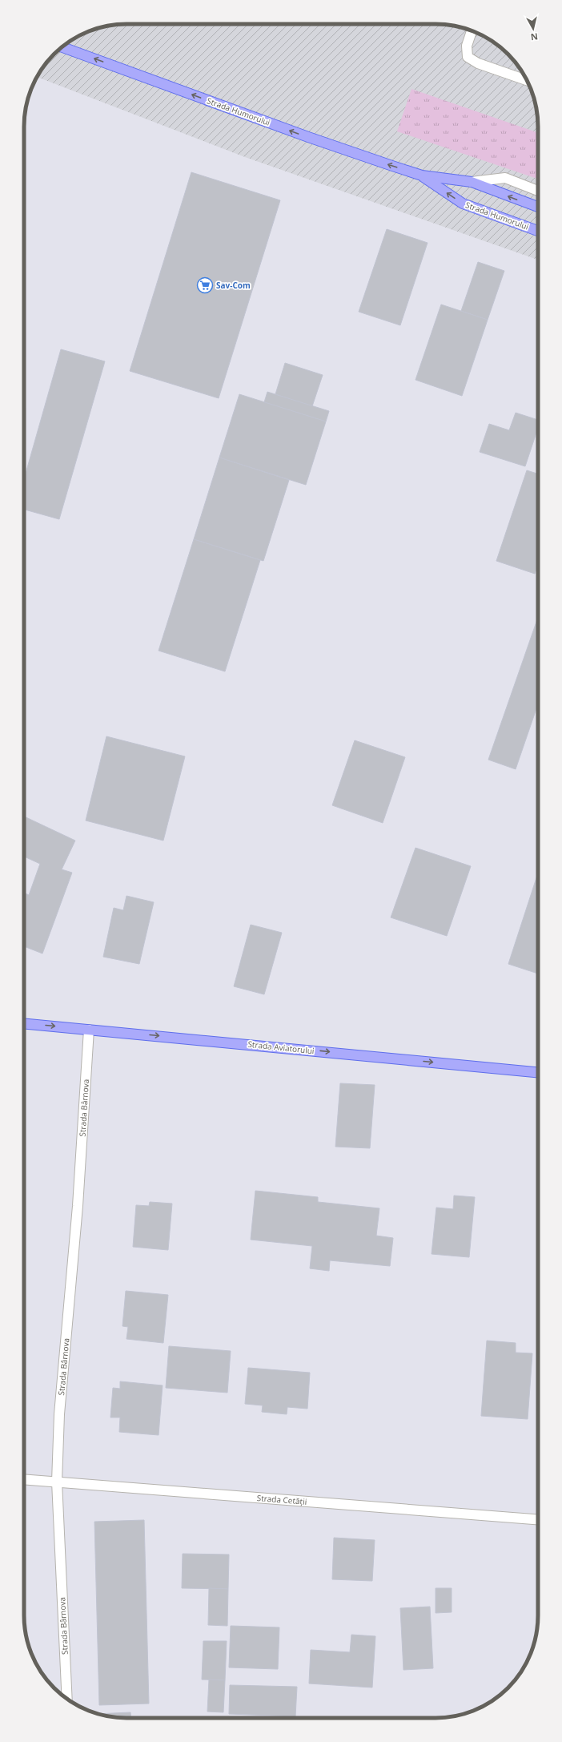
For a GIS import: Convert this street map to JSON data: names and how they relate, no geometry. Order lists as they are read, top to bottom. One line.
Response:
{"streets":{"main road":["Strada Humorului","Strada Aviatorului"],"street":["Strada Bârnova","Strada Cetății"]},"crossings":[["Strada Aviatorului","Strada Bârnova"],["Strada Bârnova","Strada Cetății"]],"one_way":["Strada Humorului","Strada Aviatorului"],"places":{"supermarket":["Sav-Com"]},"north":"bottom"}
